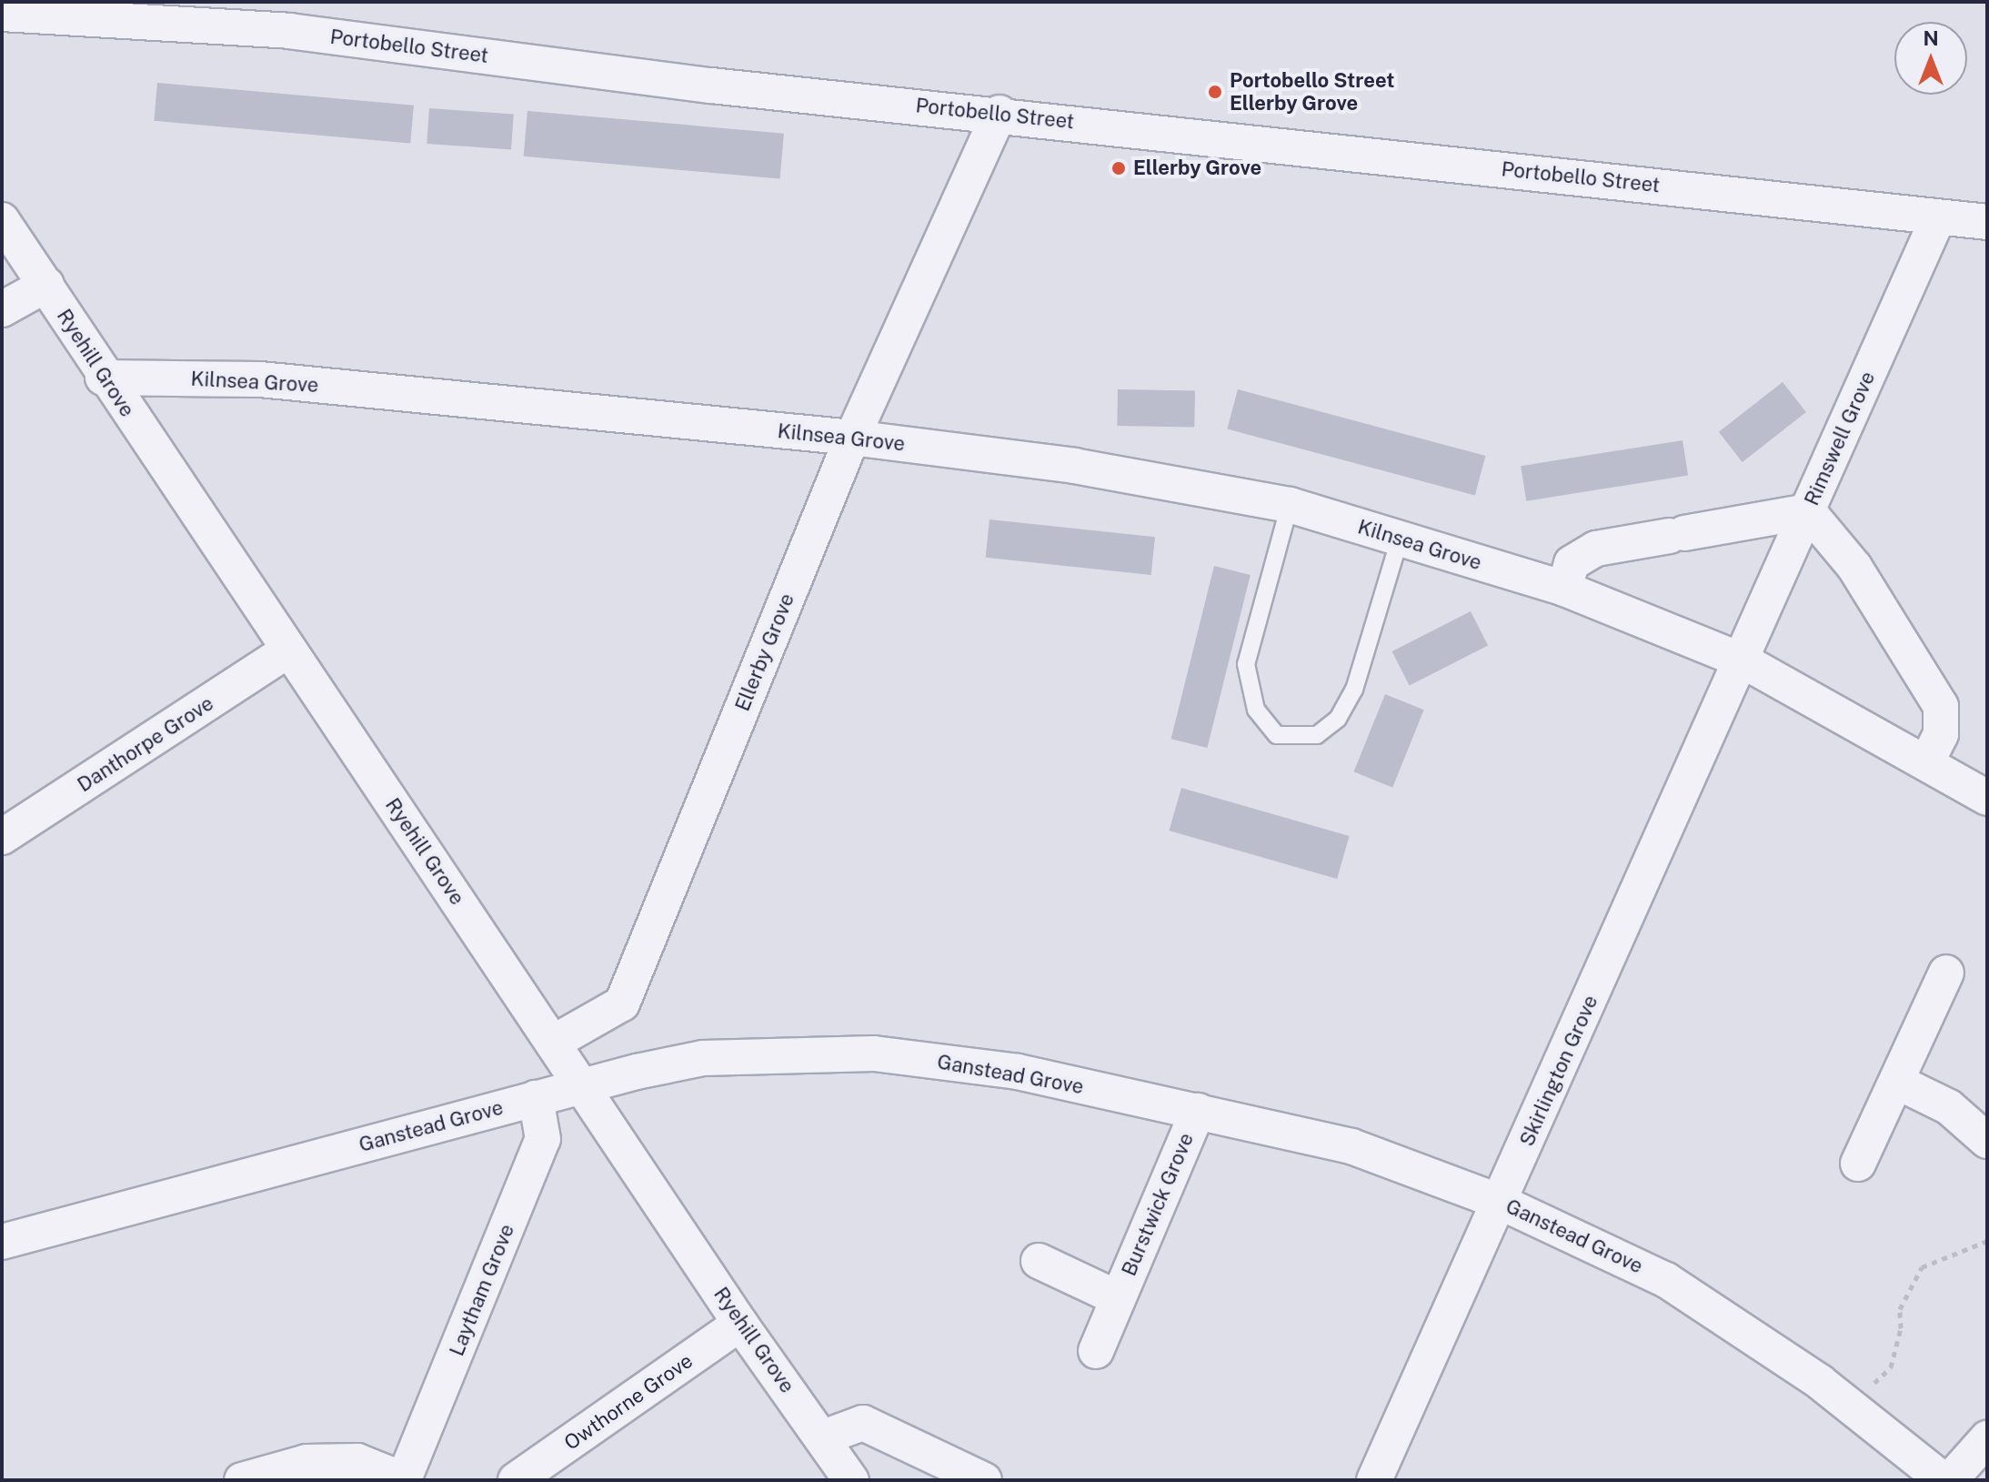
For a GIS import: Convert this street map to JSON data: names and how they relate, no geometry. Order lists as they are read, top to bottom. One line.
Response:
{"streets":{"street":["Portobello Street","Ryehill Grove","Kilnsea Grove","Rimswell Grove","Ellerby Grove","Danthorpe Grove","Skirlington Grove","Ganstead Grove","Burstwick Grove","Laytham Grove","Owthorne Grove"]},"crossings":[["Portobello Street","Rimswell Grove"],["Portobello Street","Ellerby Grove"],["Ryehill Grove","Kilnsea Grove"],["Ryehill Grove","Ellerby Grove"],["Ryehill Grove","Danthorpe Grove"],["Ryehill Grove","Ganstead Grove"],["Ryehill Grove","Owthorne Grove"],["Kilnsea Grove","Rimswell Grove"],["Kilnsea Grove","Ellerby Grove"],["Kilnsea Grove","Skirlington Grove"],["Rimswell Grove","Skirlington Grove"],["Skirlington Grove","Ganstead Grove"],["Ganstead Grove","Burstwick Grove"],["Ganstead Grove","Laytham Grove"]],"places":["Portobello Street Ellerby Grove","Ellerby Grove"],"north":"top"}
